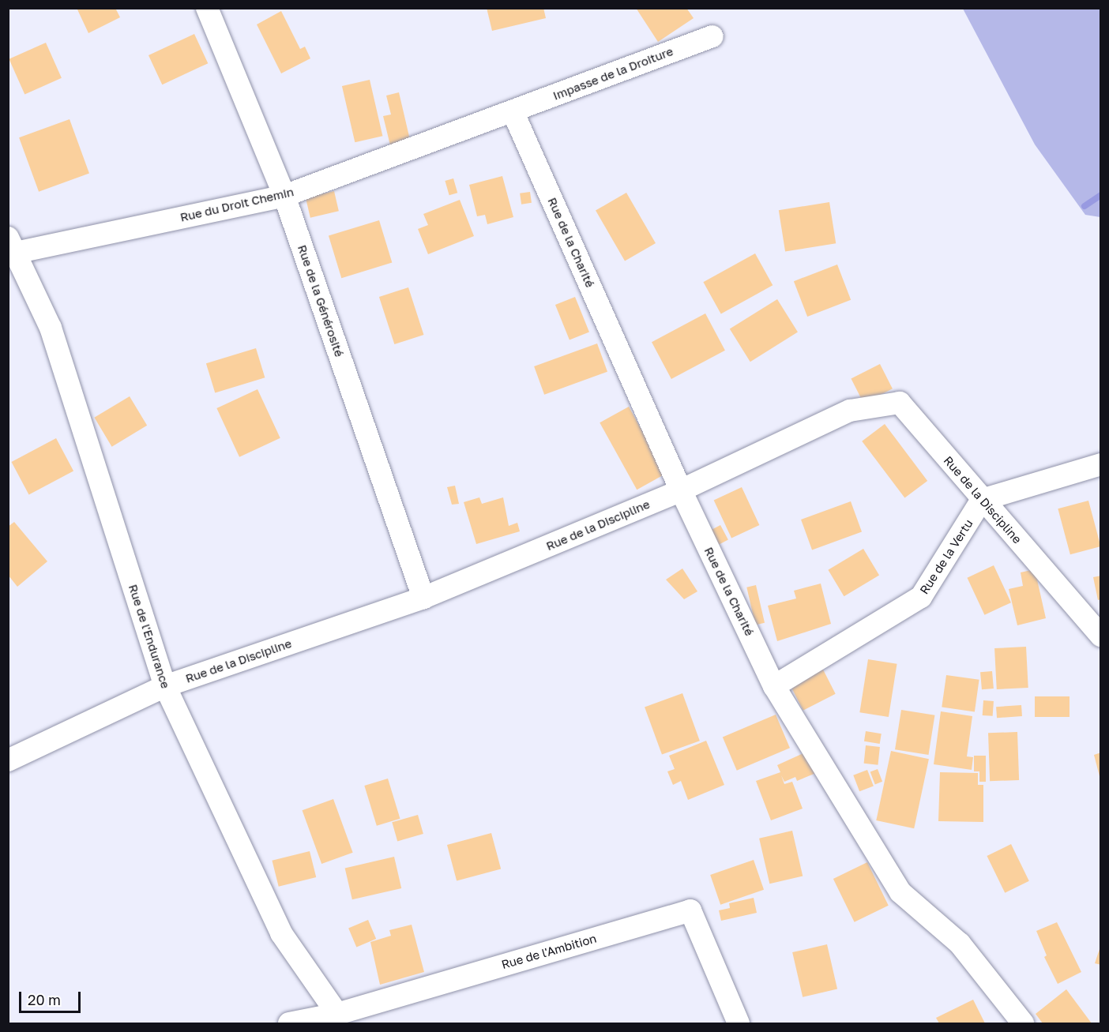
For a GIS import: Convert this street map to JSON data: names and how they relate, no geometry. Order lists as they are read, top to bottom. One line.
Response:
{"streets":{"street":["Impasse de la Droiture","Rue du Droit Chemin","Rue de la Charité","Rue de la Générosité","Rue de la Discipline","Rue de la Vertu","Rue de l'Endurance","Rue de l'Ambition"]},"crossings":[["Impasse de la Droiture","Rue du Droit Chemin"],["Impasse de la Droiture","Rue de la Charité"],["Rue du Droit Chemin","Rue de la Charité"],["Rue du Droit Chemin","Rue de la Générosité"],["Rue du Droit Chemin","Rue de l'Endurance"],["Rue de la Charité","Rue de la Discipline"],["Rue de la Charité","Rue de la Vertu"],["Rue de la Générosité","Rue de la Discipline"],["Rue de la Discipline","Rue de la Vertu"],["Rue de la Discipline","Rue de l'Endurance"],["Rue de l'Endurance","Rue de l'Ambition"]],"scale_bar":"20 m"}
